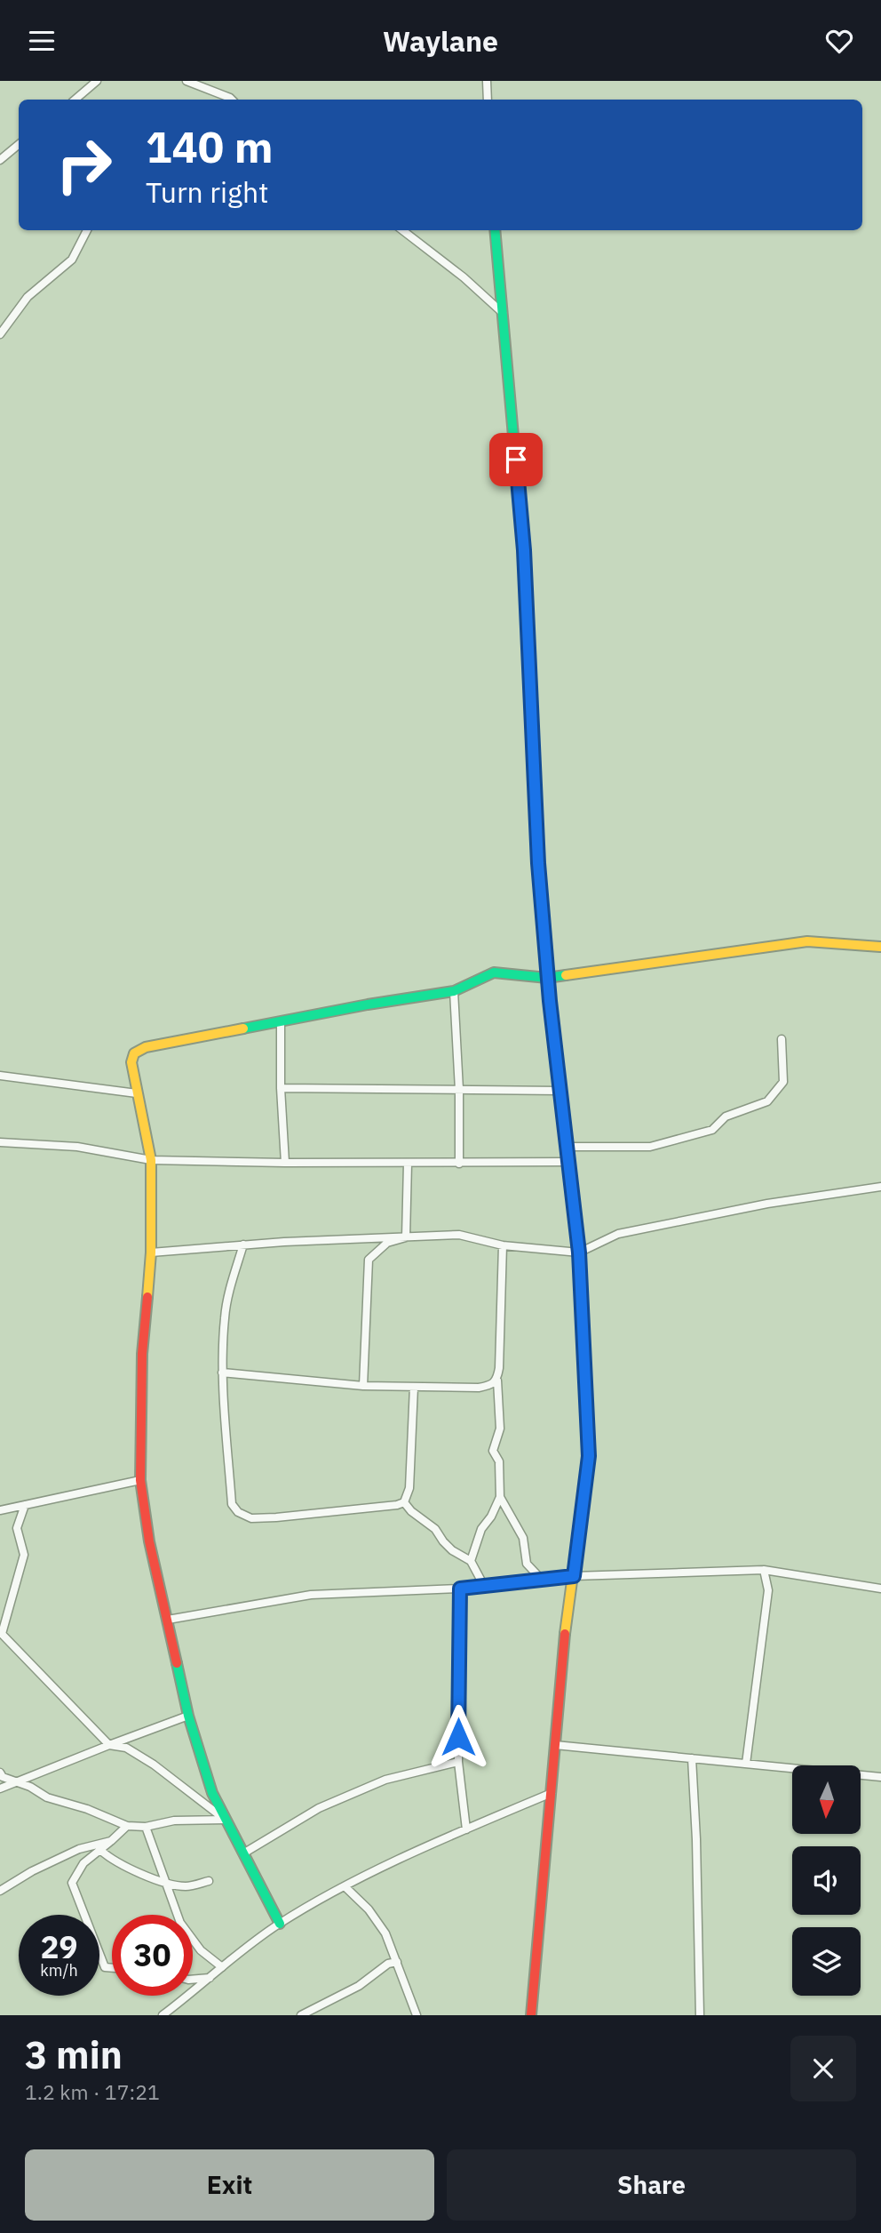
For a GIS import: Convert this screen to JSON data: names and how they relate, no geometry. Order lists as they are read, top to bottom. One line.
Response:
{"north":"bottom","page":{"header":"Waylane","turn":["140 m","Turn right"],"speed":"29 km/h","limit":"30","heading":["3 min","1.2 km · 17:21"],"buttons":["Exit","Share"]}}
